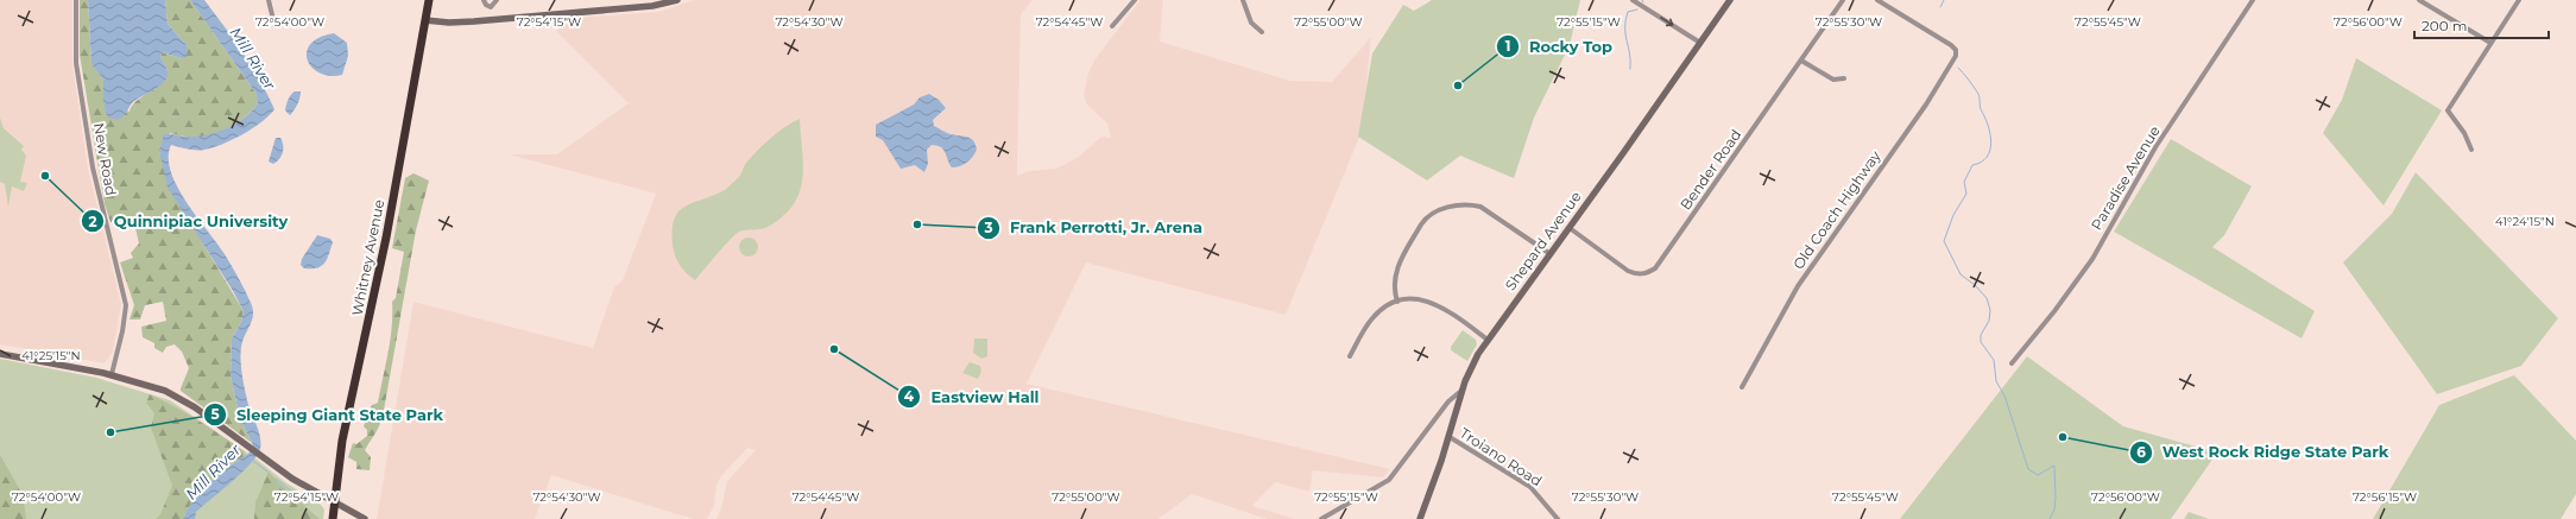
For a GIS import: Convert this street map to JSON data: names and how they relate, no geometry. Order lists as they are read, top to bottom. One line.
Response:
{"streets":{"highway":["Whitney Avenue"],"main road":["Shepard Avenue"],"street":["New Road","Bender Road","Paradise Avenue","Old Coach Highway","Troiano Road"]},"crossings":[["Bender Road","Shepard Avenue"],["Shepard Avenue","Troiano Road"]],"water":["Mill River"],"places":["Rocky Top","Quinnipiac University","Frank Perrotti, Jr. Arena","Eastview Hall","Sleeping Giant State Park","West Rock Ridge State Park"],"scale_bar":"200 m","coordinates":["72°54'00\"W","72°54'15\"W","72°54'30\"W","72°54'45\"W","72°55'00\"W","72°55'15\"W","72°55'30\"W","72°55'45\"W","72°56'00\"W","41°24'15\"N","41°25'15\"N","72°56'15\"W"]}
